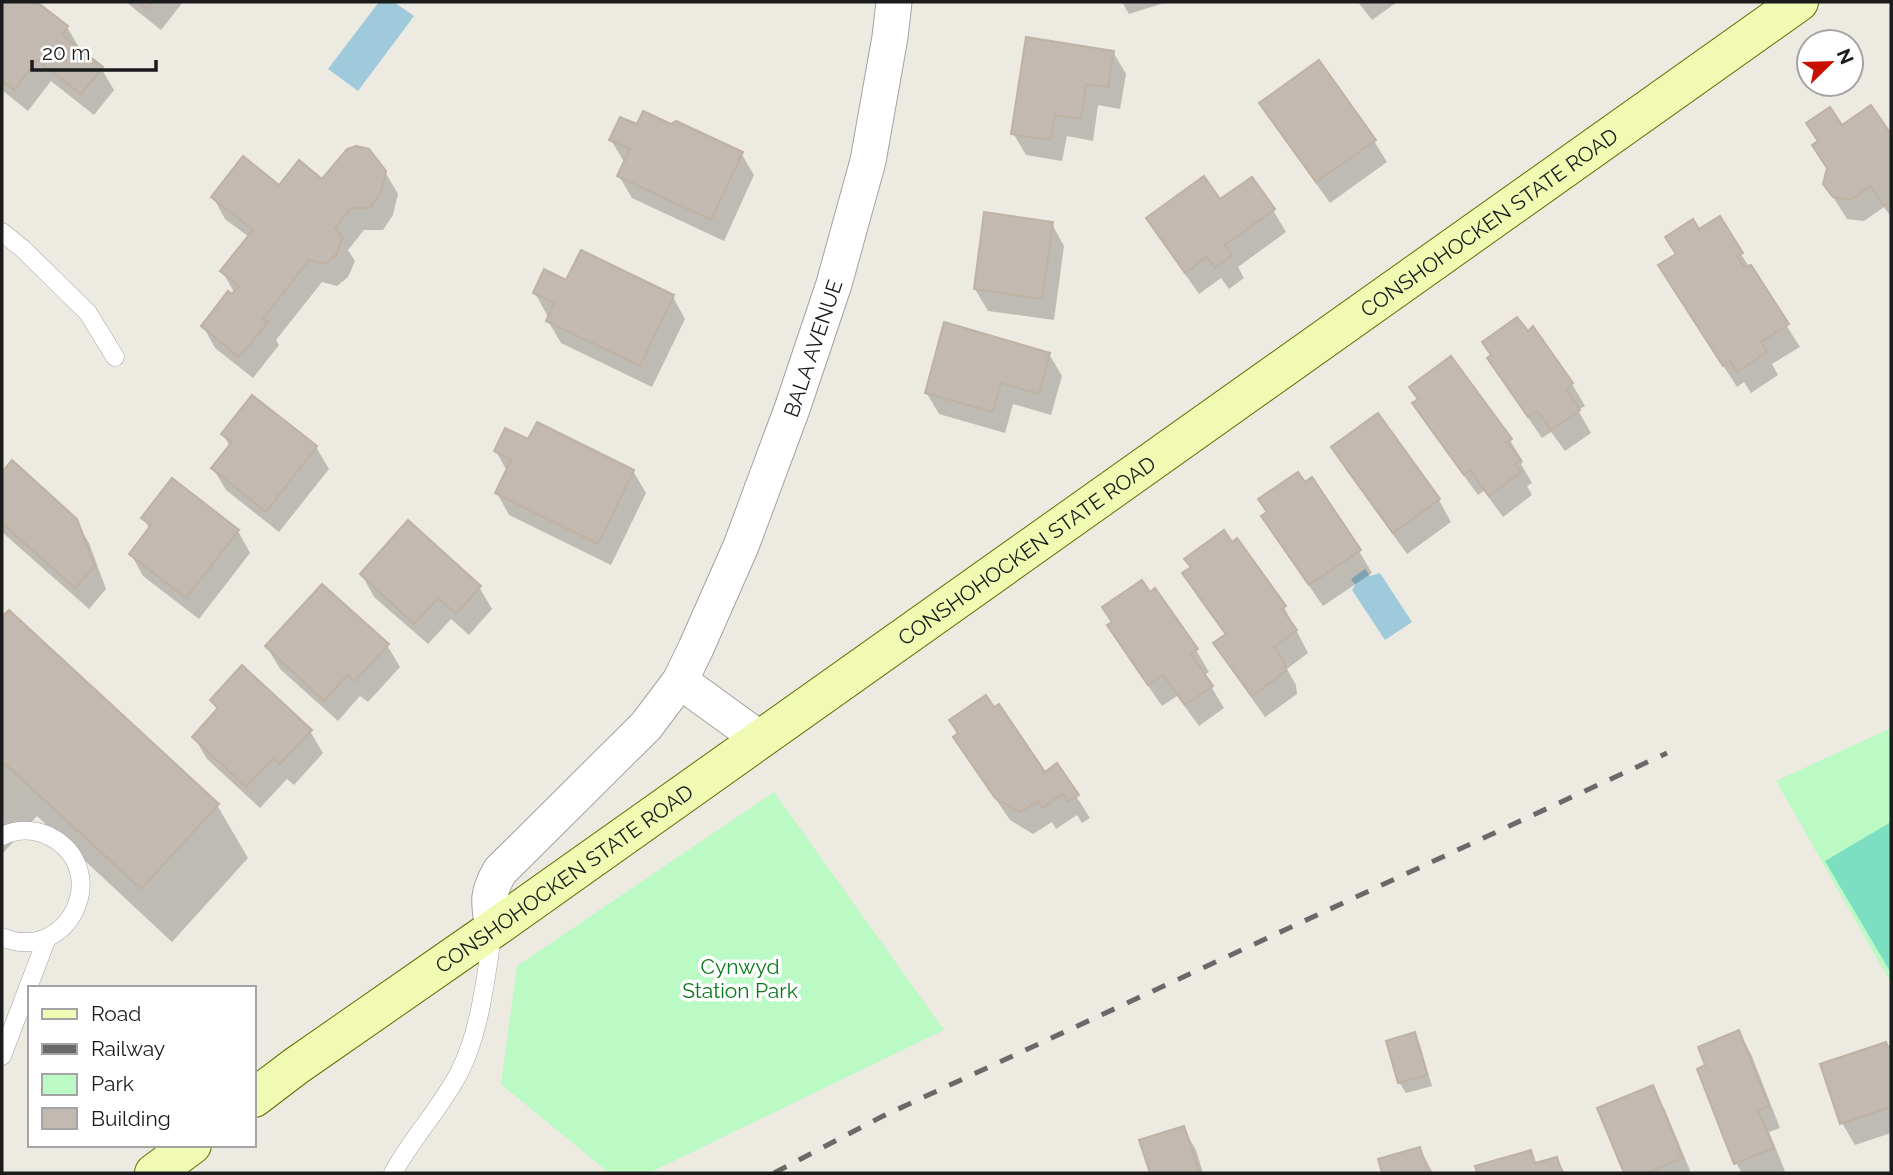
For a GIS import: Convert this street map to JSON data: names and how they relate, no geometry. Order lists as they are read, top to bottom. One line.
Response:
{"streets":{"main road":["CONSHOHOCKEN STATE ROAD"],"street":["BALA AVENUE"]},"crossings":[["CONSHOHOCKEN STATE ROAD","BALA AVENUE"]],"parks":["Cynwyd Station Park"],"legend":["Road","Railway","Park","Building"],"scale_bar":"20 m","north":"top right"}
